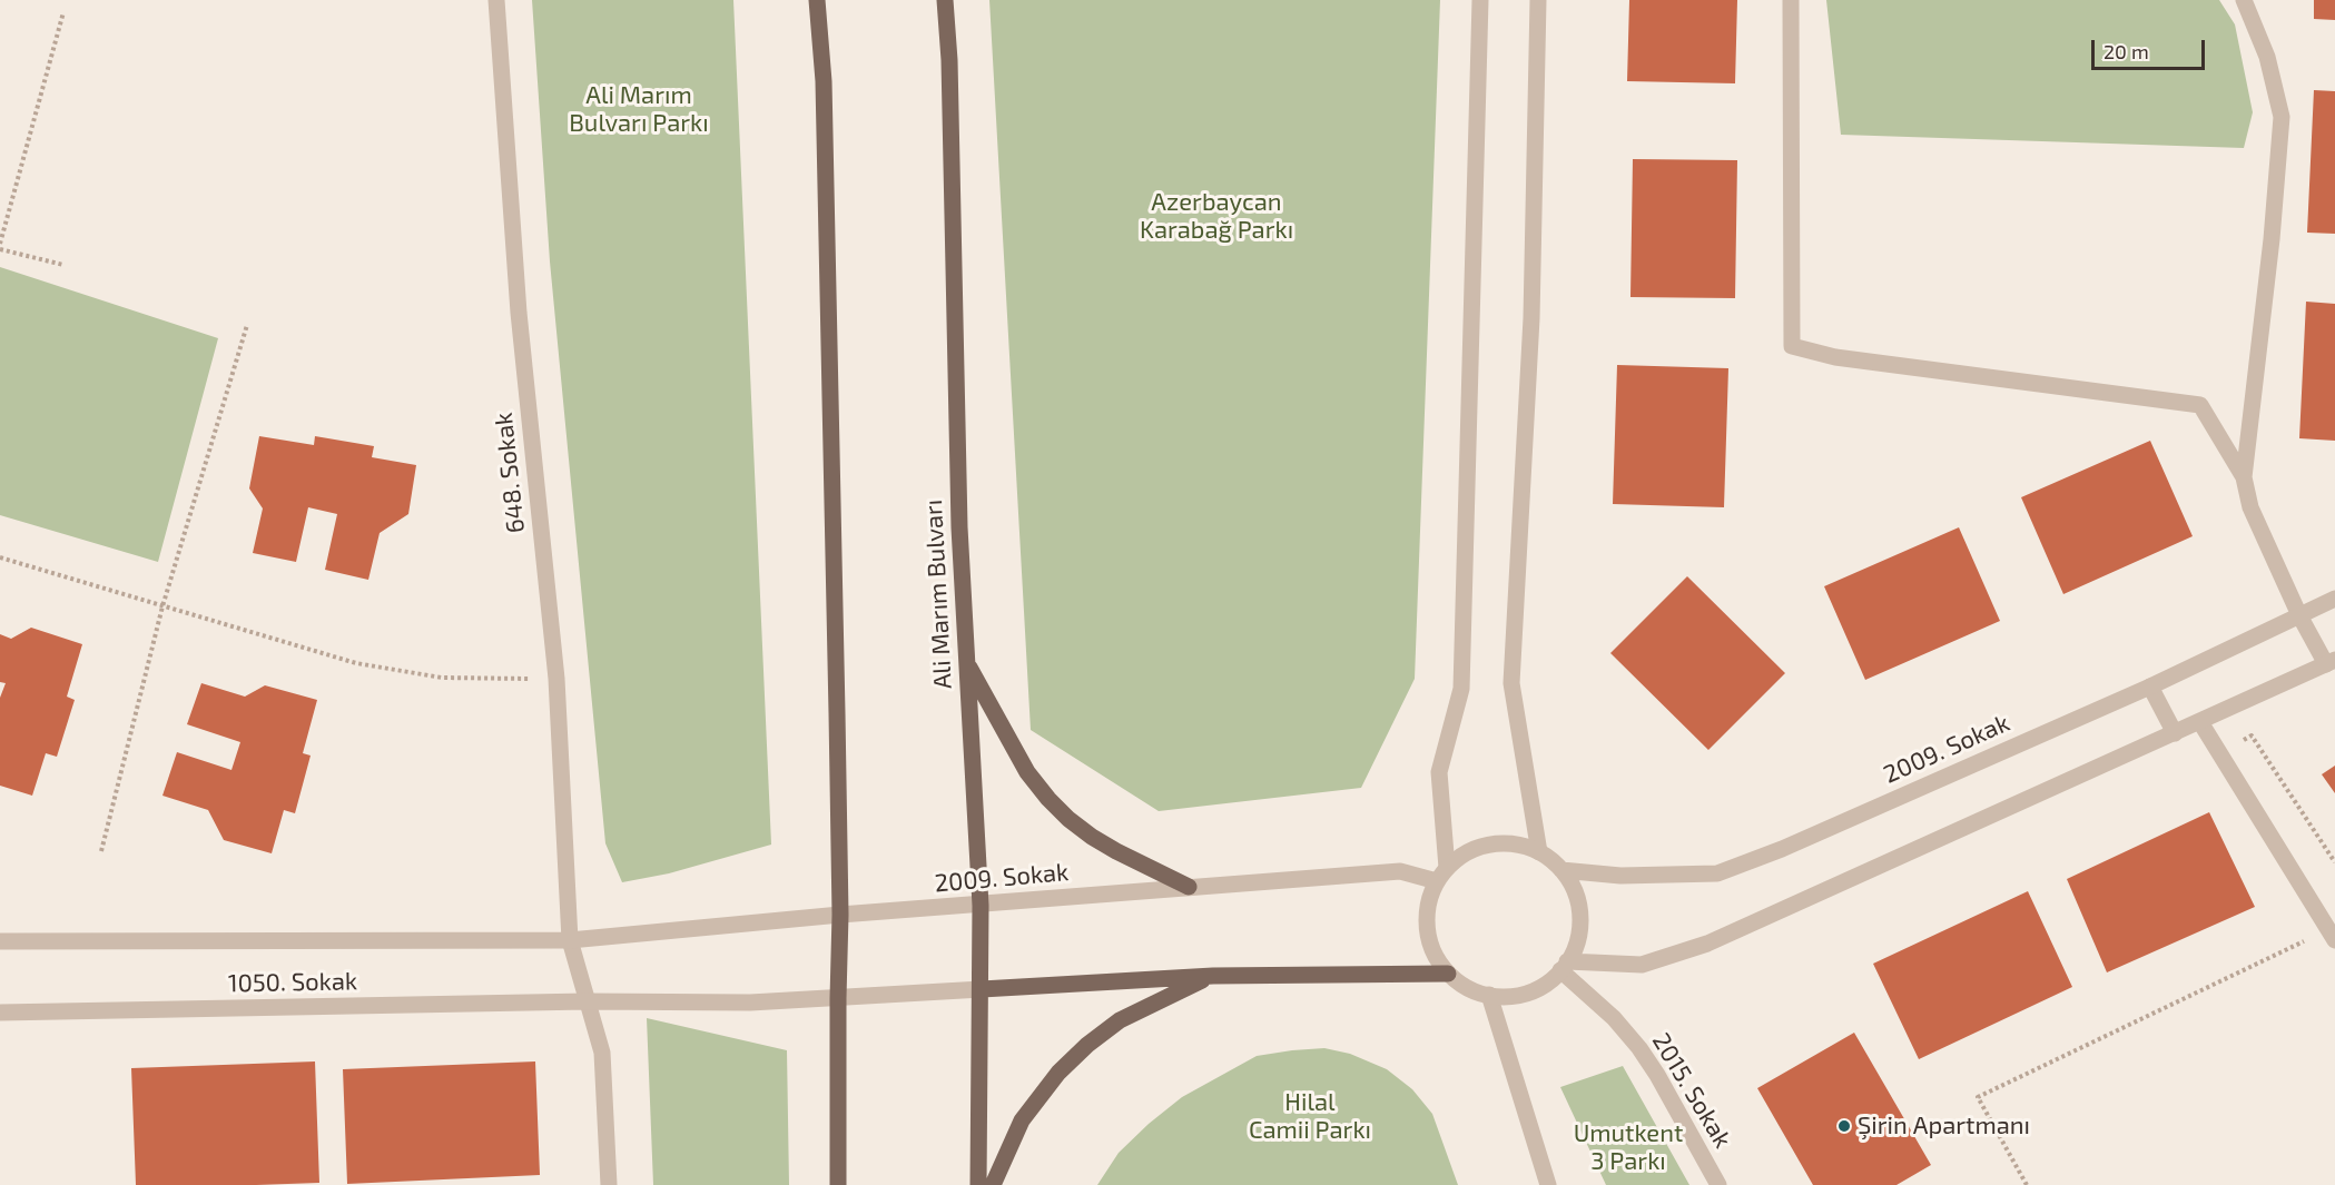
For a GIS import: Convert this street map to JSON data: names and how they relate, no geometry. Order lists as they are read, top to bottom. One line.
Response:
{"streets":{"main road":["Ali Marım Bulvarı"],"street":["648. Sokak","2009. Sokak","1050. Sokak","2015. Sokak"]},"crossings":[["648. Sokak","2009. Sokak"],["648. Sokak","1050. Sokak"],["Ali Marım Bulvarı","2009. Sokak"],["2009. Sokak","1050. Sokak"],["2009. Sokak","2015. Sokak"]],"parks":["Ali Marım Bulvarı Parkı","Azerbaycan Karabağ Parkı","Hilal Camii Parkı","Umutkent 3 Parkı"],"places":["Şirin Apartmanı"],"scale_bar":"20 m"}
